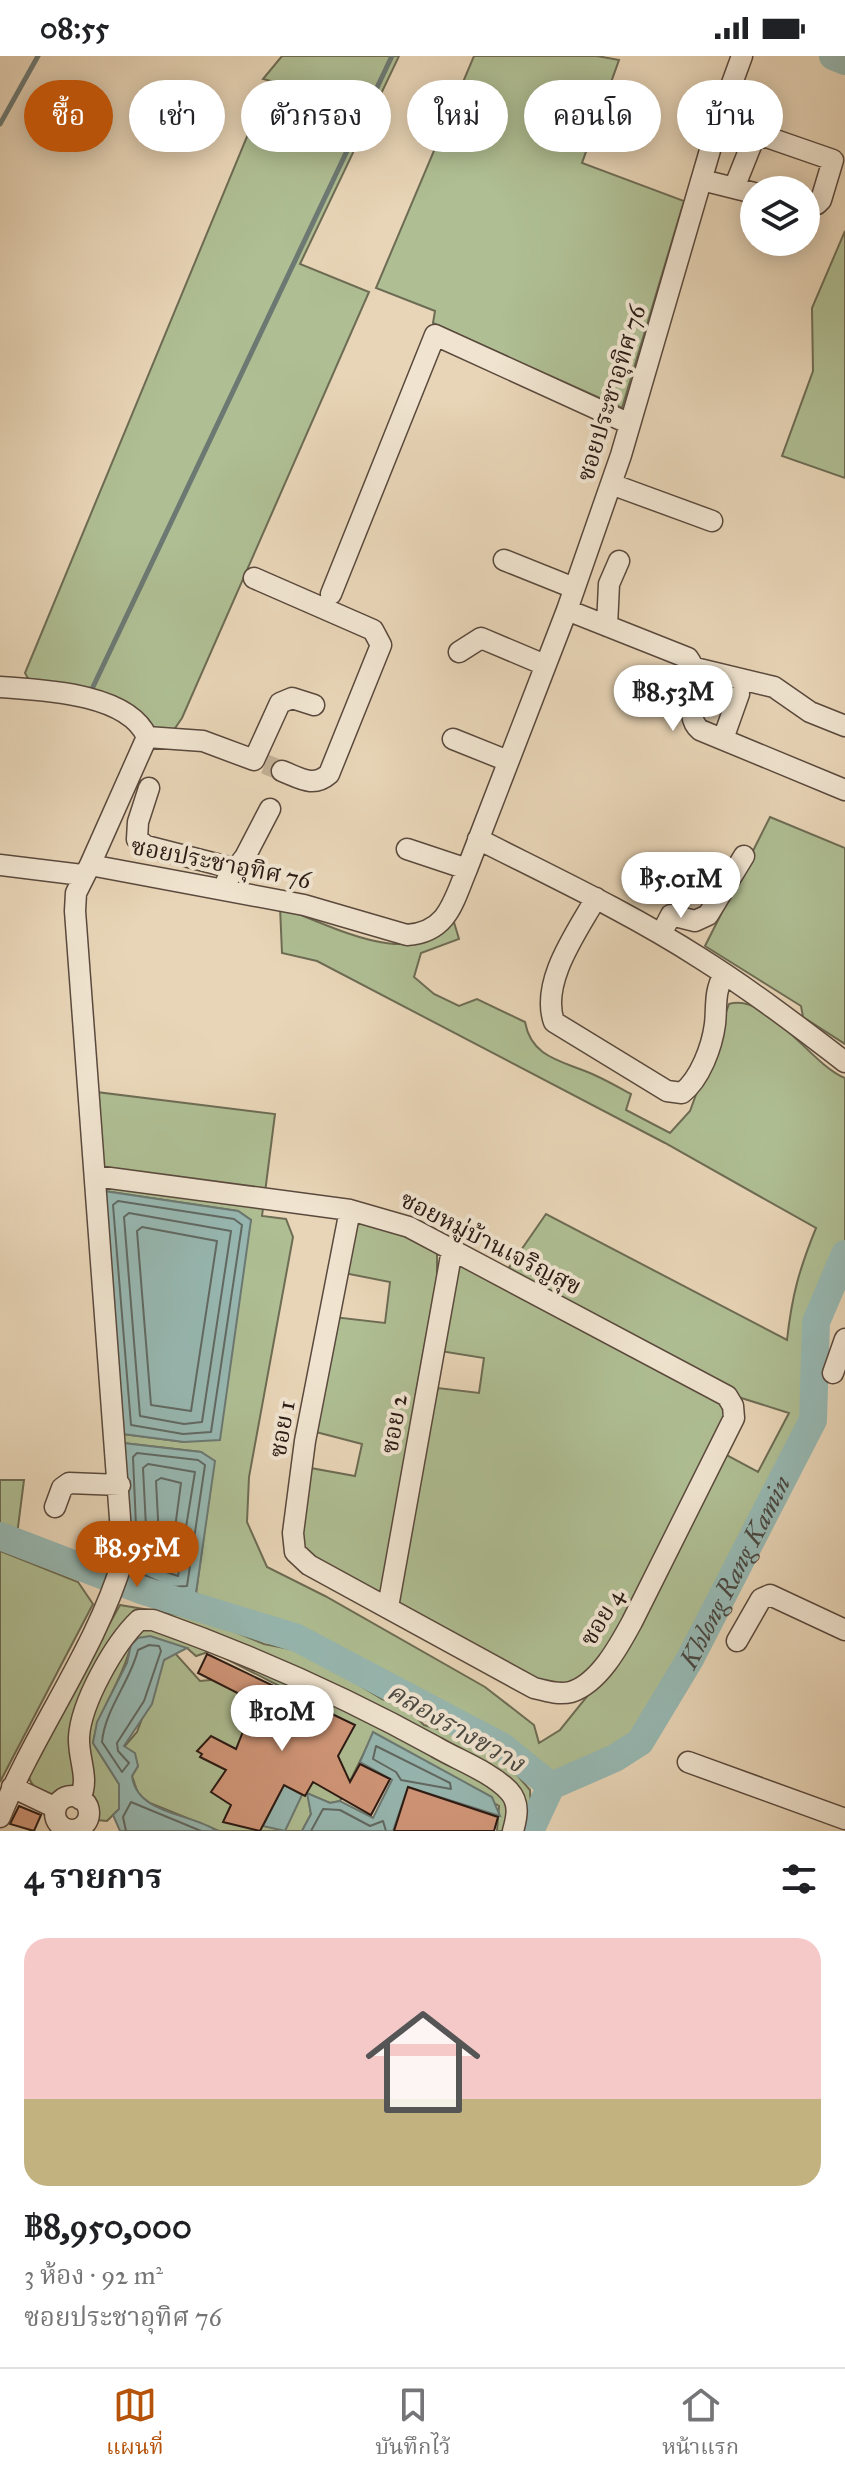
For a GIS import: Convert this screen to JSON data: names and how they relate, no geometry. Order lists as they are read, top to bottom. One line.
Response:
{"streets":{"street":["ซอยประชาอุทิศ 76","ซอยหมู่บ้านเจริญสุข","ซอย 2","ซอย 1","ซอย 4"]},"crossings":[["ซอยหมู่บ้านเจริญสุข","ซอย 2"],["ซอยหมู่บ้านเจริญสุข","ซอย 1"],["ซอยหมู่บ้านเจริญสุข","ซอย 4"],["ซอย 2","ซอย 1"],["ซอย 2","ซอย 4"],["ซอย 1","ซอย 4"]],"water":["Khlong Rang Kamin","คลองรางขวาง"],"page":{"status":"08:55","chip":["ซื้อ","เช่า","ตัวกรอง","ใหม่","คอนโด","บ้าน"],"price":["฿8.53M","฿5.01M","฿8.95M","฿10M"],"heading":"4 รายการ","list":[{"name":"฿8,950,000","note":"3 ห้อง · 92 m² · ซอยประชาอุทิศ 76"}],"tabs":["แผนที่","บันทึกไว้","หน้าแรก"]}}
